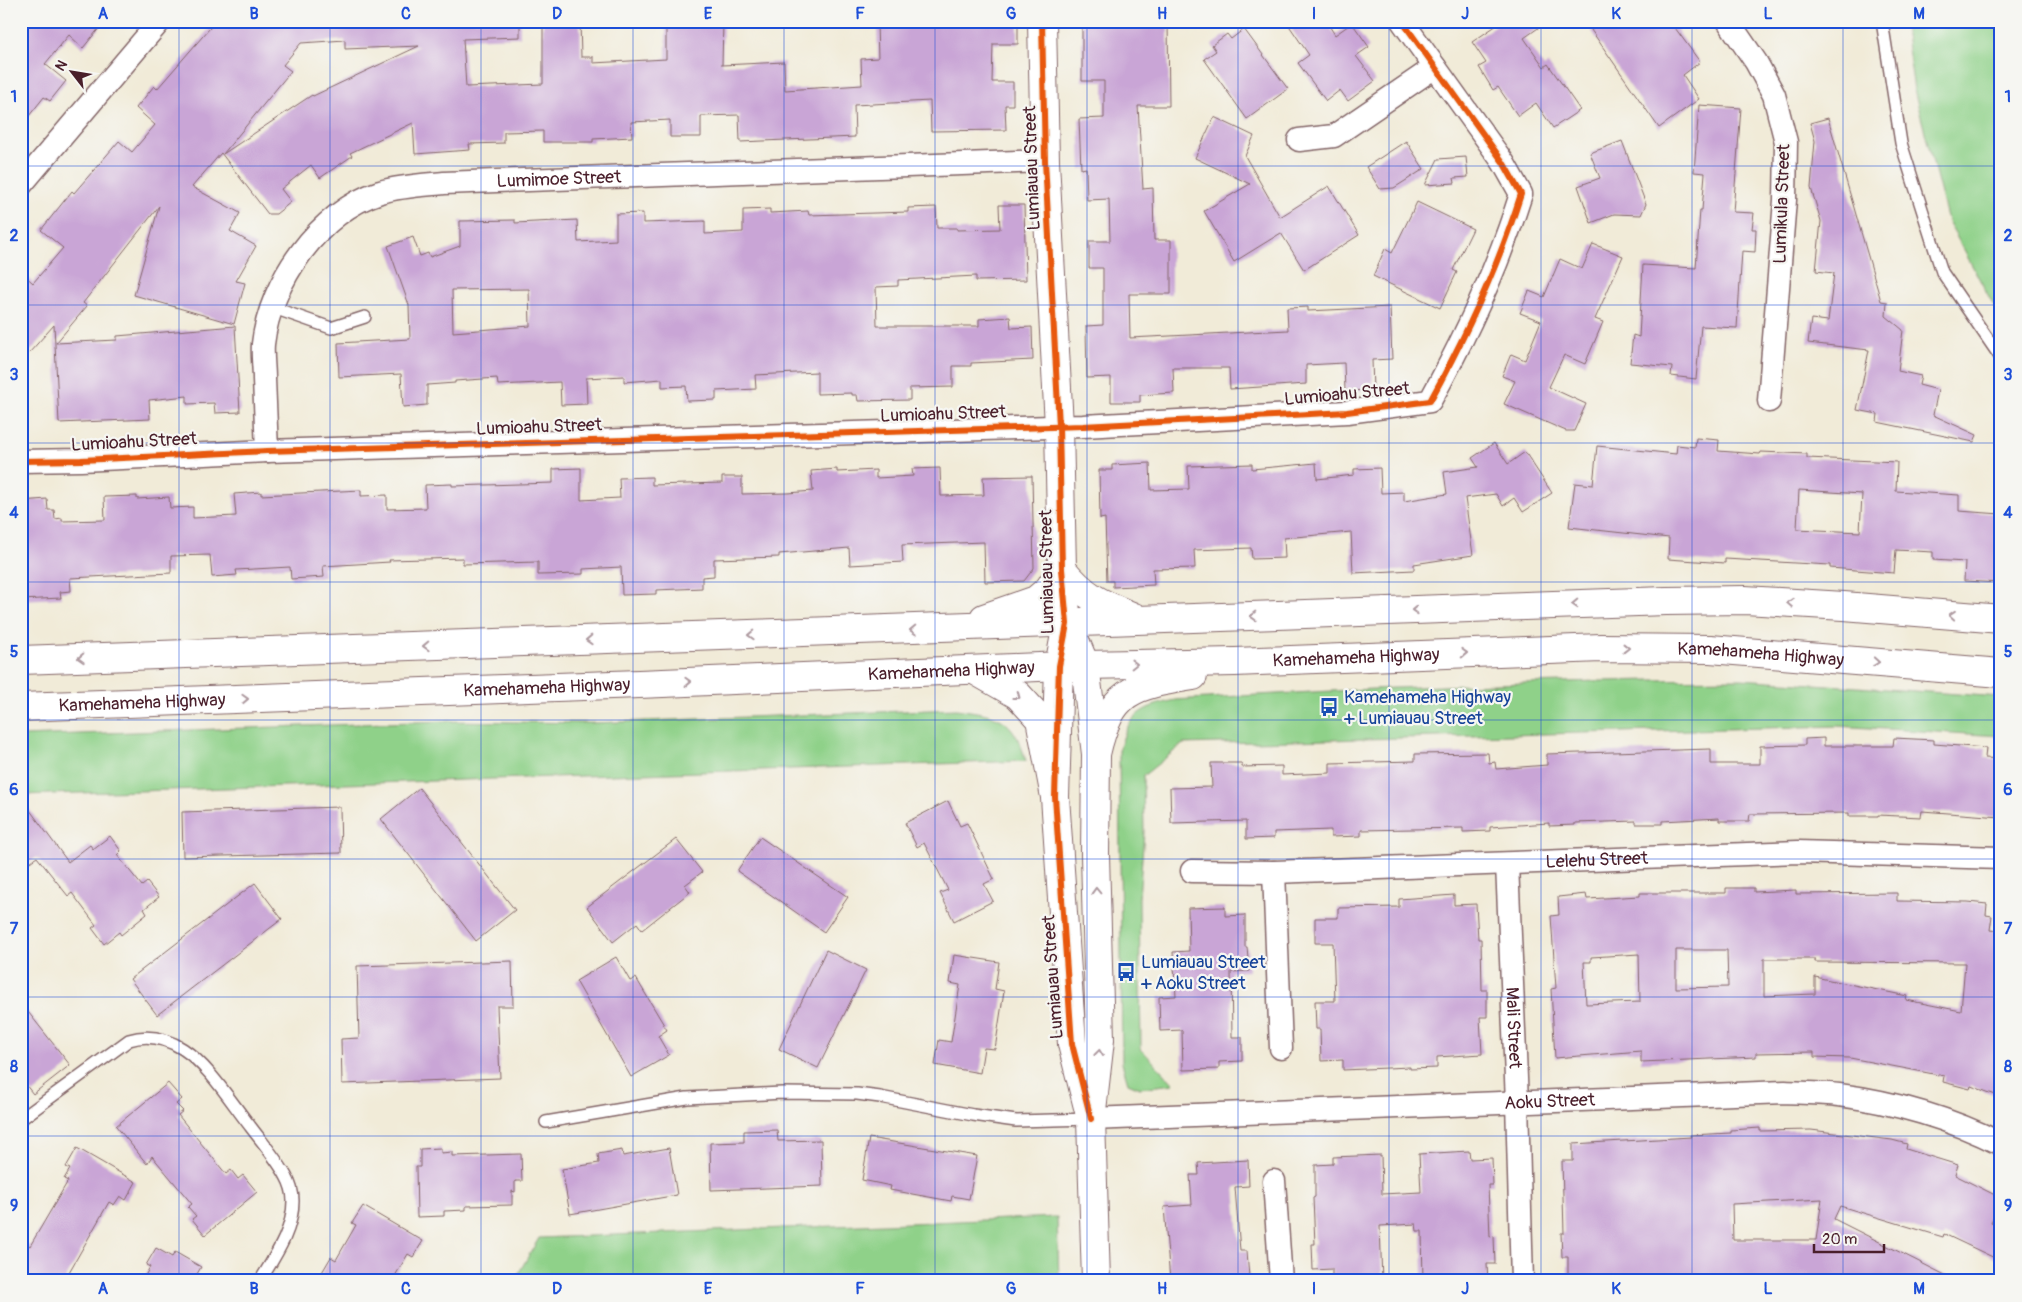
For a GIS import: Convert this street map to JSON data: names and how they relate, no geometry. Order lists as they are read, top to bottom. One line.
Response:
{"streets":{"main road":["Lumiauau Street","Kamehameha Highway"],"street":["Lumimoe Street","Lumikula Street","Lumioahu Street","Lelehu Street","Mali Street","Aoku Street"]},"crossings":[["Lumiauau Street","Lumimoe Street"],["Lumiauau Street","Lumioahu Street"],["Lumiauau Street","Kamehameha Highway"],["Lumiauau Street","Aoku Street"],["Lumimoe Street","Lumioahu Street"],["Lelehu Street","Mali Street"],["Mali Street","Aoku Street"]],"places":{"bus stop":["Kamehameha Highway + Lumiauau Street","Lumiauau Street + Aoku Street"]},"scale_bar":"20 m","north":"top left","grid":{"columns":["A","B","C","D","E","F","G","H","I","J","K","L","M"],"rows":["1","2","3","4","5","6","7","8","9"]}}
